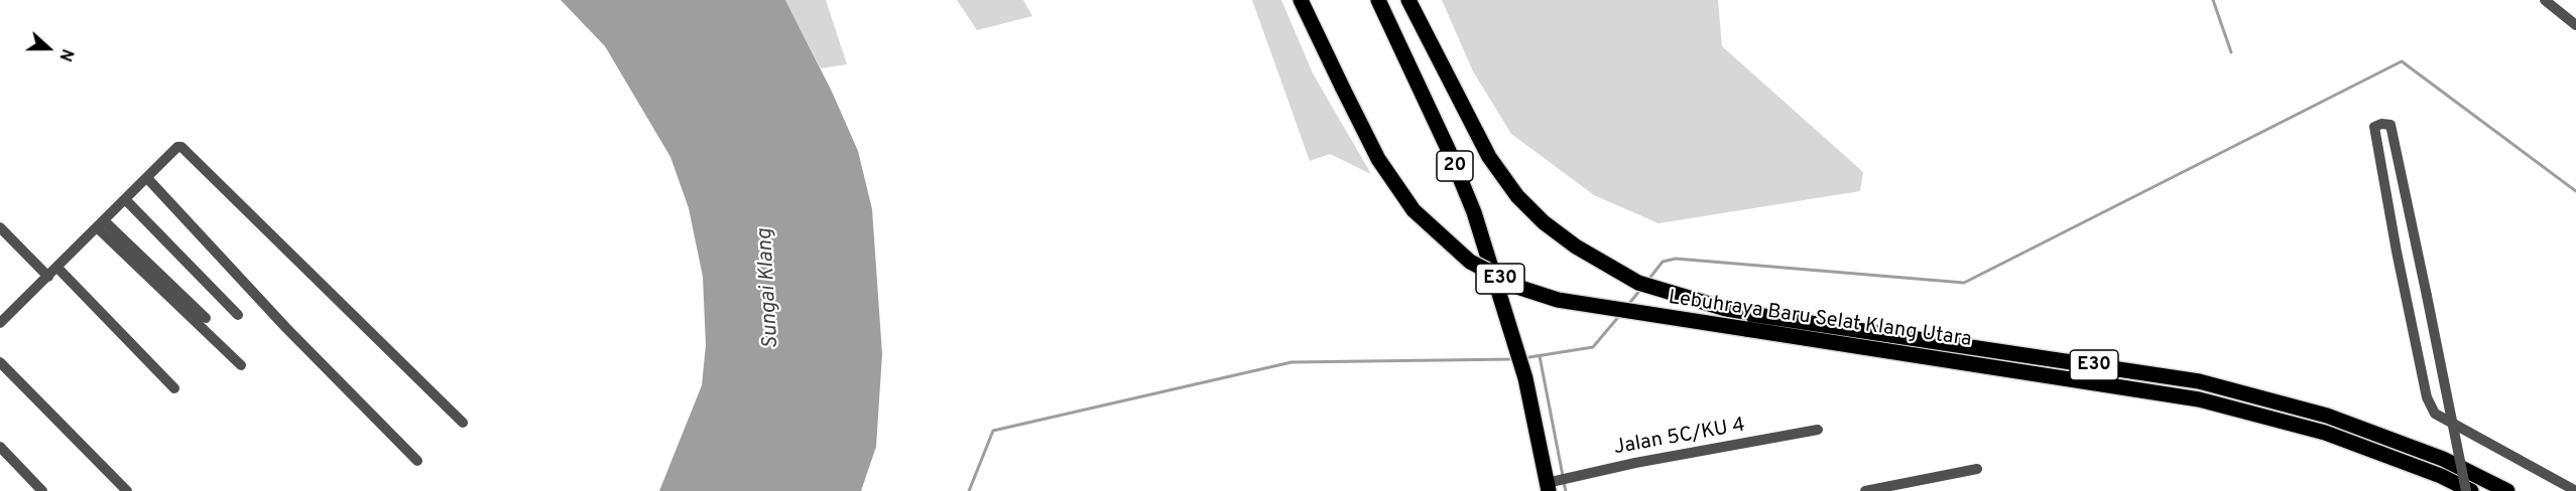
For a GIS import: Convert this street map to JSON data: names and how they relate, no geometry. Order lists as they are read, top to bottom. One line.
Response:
{"streets":{"highway":["20","E30","Lebuhraya Baru Selat Klang Utara"],"street":["Jalan 5C/KU 4"]},"crossings":[["20","Jalan 5C/KU 4"]],"water":["Sungai Klang"],"north":"right"}
